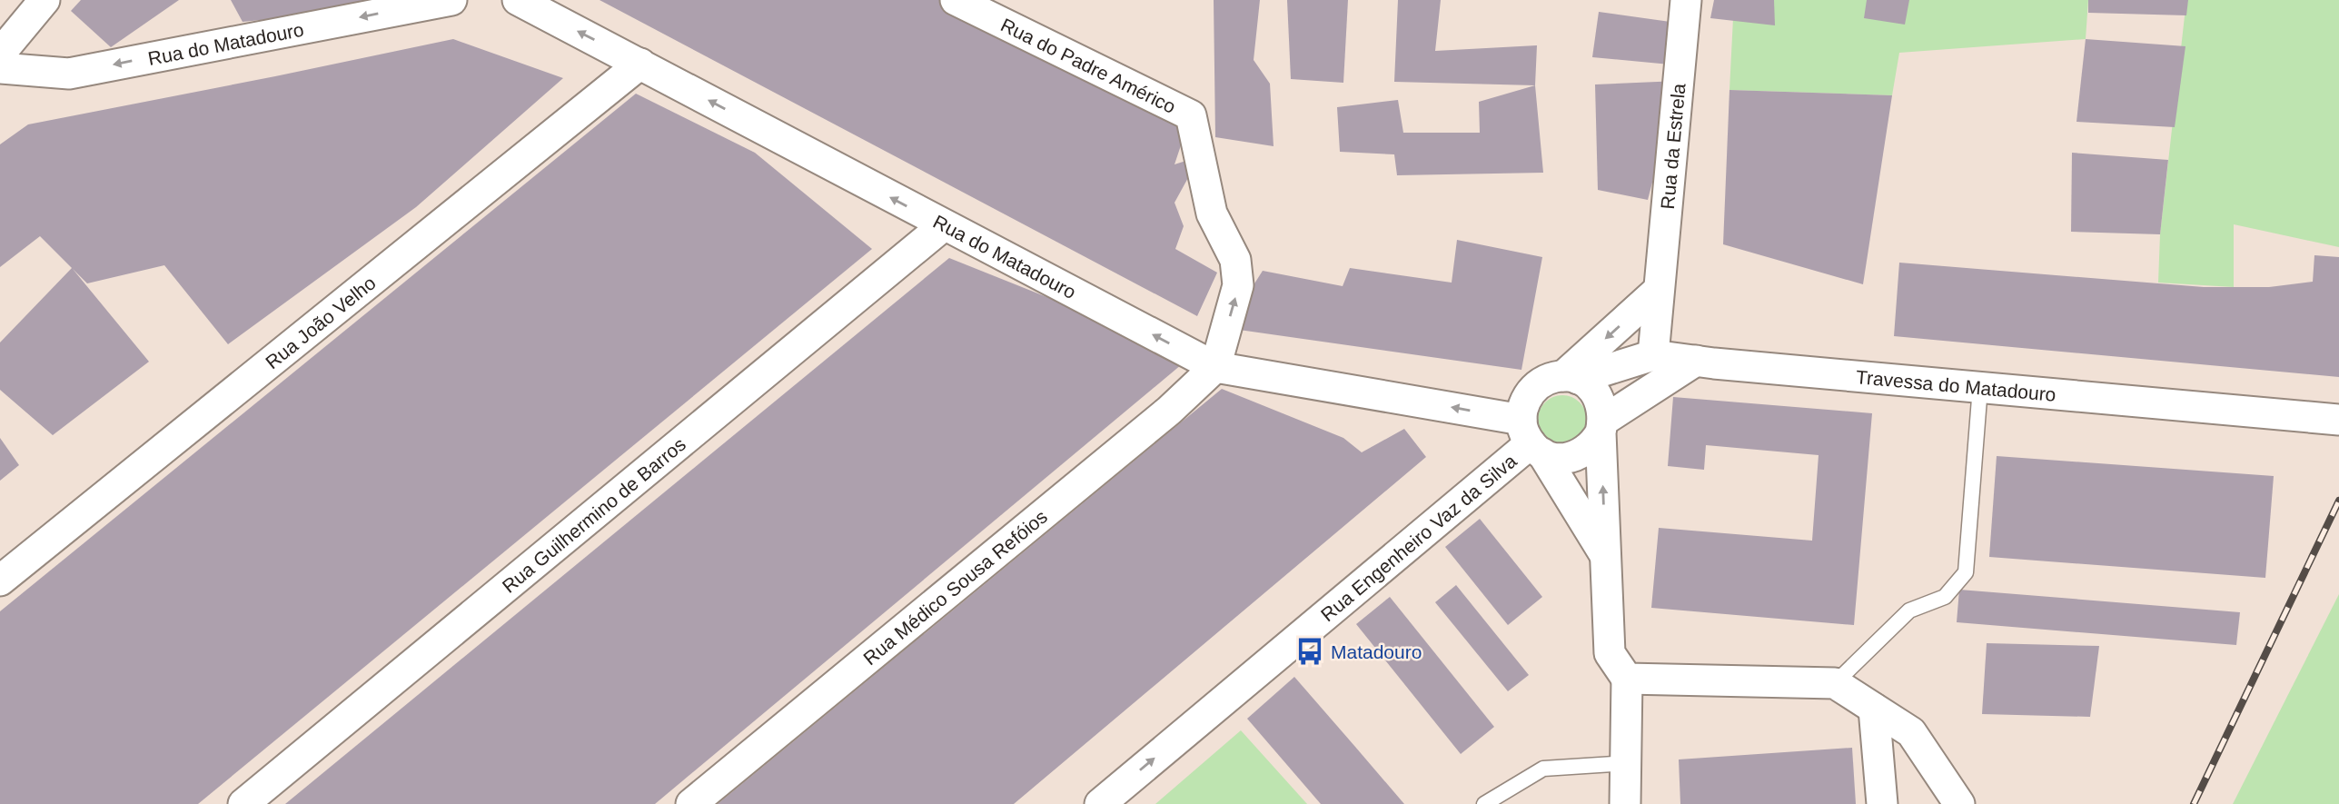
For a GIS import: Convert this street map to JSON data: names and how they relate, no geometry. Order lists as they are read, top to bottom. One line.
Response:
{"streets":{"street":["Rua do Matadouro","Rua do Padre Américo","Rua da Estrela","Rua João Velho","Travessa do Matadouro","Rua Guilhermino de Barros","Rua Engenheiro Vaz da Silva","Rua Médico Sousa Refóios"]},"crossings":[["Rua do Matadouro","Rua do Padre Américo"],["Rua do Matadouro","Rua João Velho"],["Rua do Matadouro","Travessa do Matadouro"],["Rua do Matadouro","Rua Guilhermino de Barros"],["Rua do Matadouro","Rua Engenheiro Vaz da Silva"],["Rua do Matadouro","Rua Médico Sousa Refóios"],["Rua do Padre Américo","Rua Médico Sousa Refóios"],["Rua da Estrela","Travessa do Matadouro"],["Travessa do Matadouro","Rua Engenheiro Vaz da Silva"]],"one_way":["Rua do Matadouro","Rua do Padre Américo","Rua Engenheiro Vaz da Silva"],"places":{"bus stop":["Matadouro"]}}
